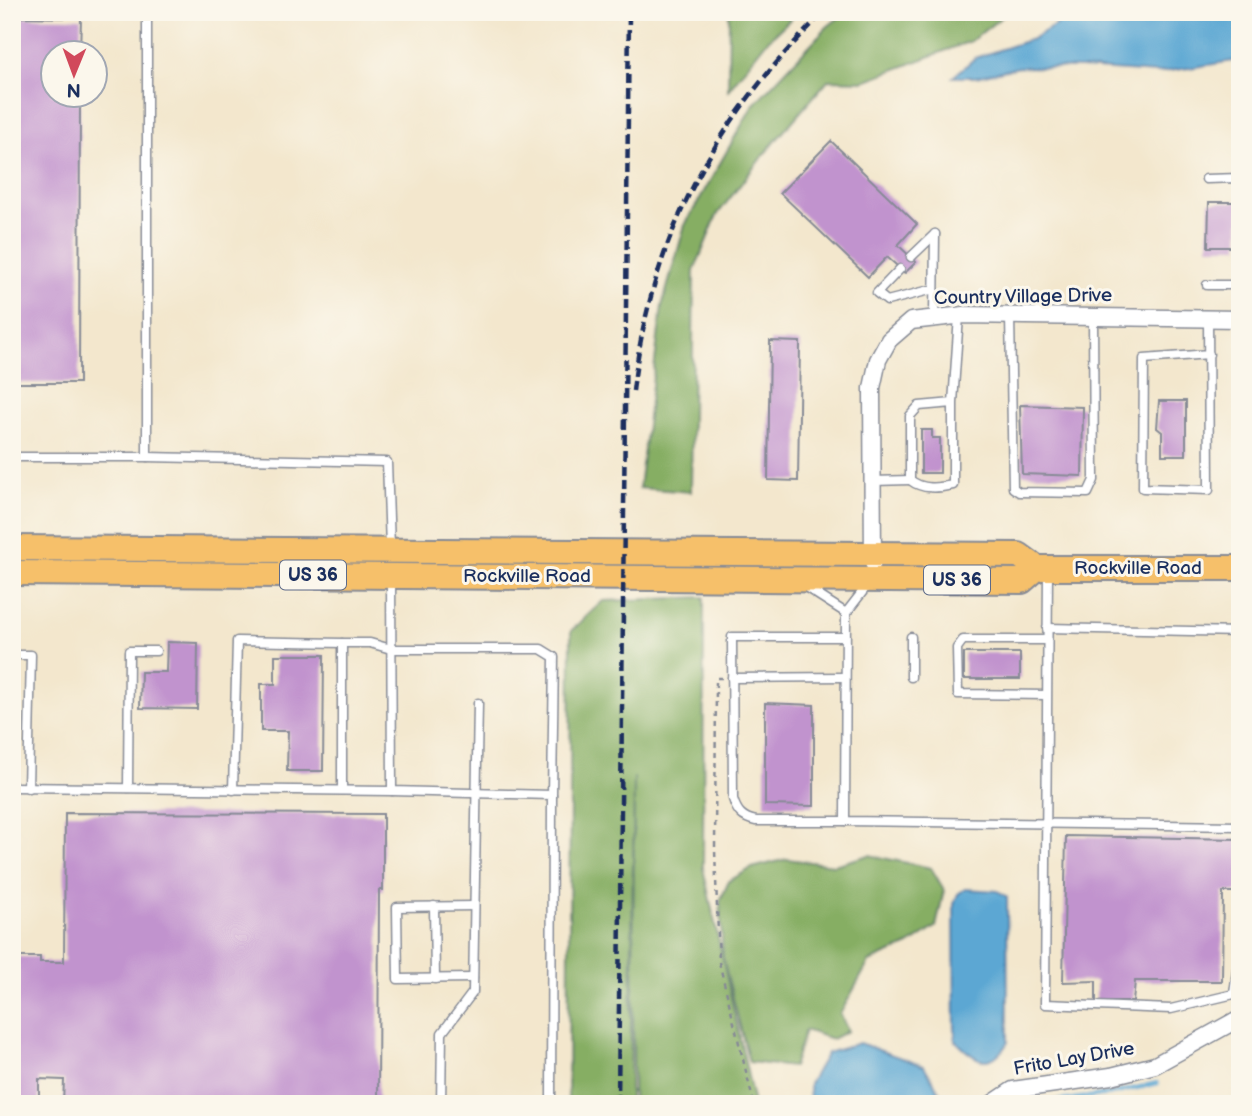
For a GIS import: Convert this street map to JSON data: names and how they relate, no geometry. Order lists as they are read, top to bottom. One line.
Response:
{"streets":{"main road":["Rockville Road","US 36"],"street":["Country Village Drive","Frito Lay Drive"]},"crossings":[["Country Village Drive","Rockville Road"]],"north":"bottom"}
